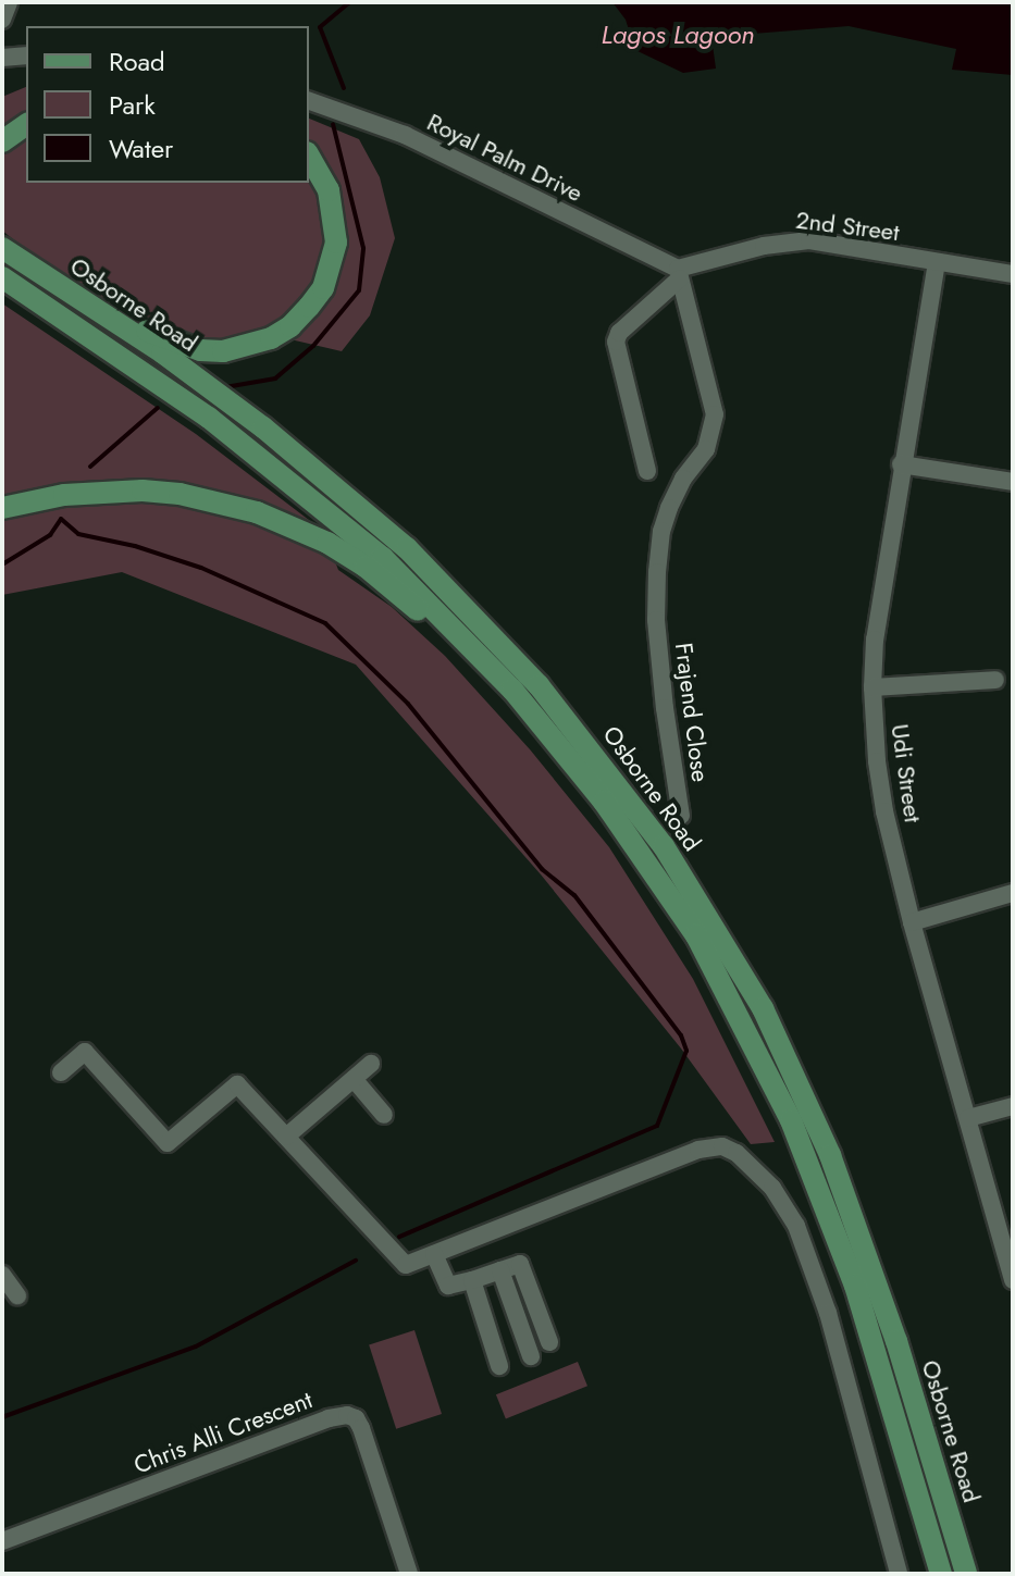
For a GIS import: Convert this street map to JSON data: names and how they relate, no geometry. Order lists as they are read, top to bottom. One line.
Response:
{"streets":{"main road":["Osborne Road"],"street":["Royal Palm Drive","2nd Street","Frajend Close","Udi Street","Chris Alli Crescent"]},"crossings":[["Royal Palm Drive","2nd Street"],["Royal Palm Drive","Frajend Close"],["2nd Street","Frajend Close"],["2nd Street","Udi Street"]],"water":["Lagos Lagoon"],"legend":["Road","Park","Water"]}
